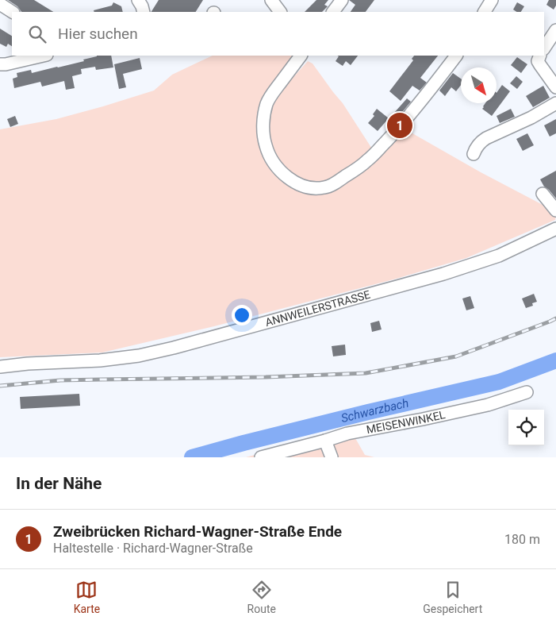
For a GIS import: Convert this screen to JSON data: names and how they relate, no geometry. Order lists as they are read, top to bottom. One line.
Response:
{"streets":{"street":["ANNWEILERSTRASSE","MEISENWINKEL"]},"water":["Schwarzbach"],"north":"bottom right","page":{"search":"Hier suchen","pins":"1","heading":"In der Nähe","list":[{"mark":"1","name":"Zweibrücken Richard-Wagner-Straße Ende","note":"Haltestelle · Richard-Wagner-Straße","value":"180 m"}],"nav":["Karte","Route","Gespeichert"]}}
